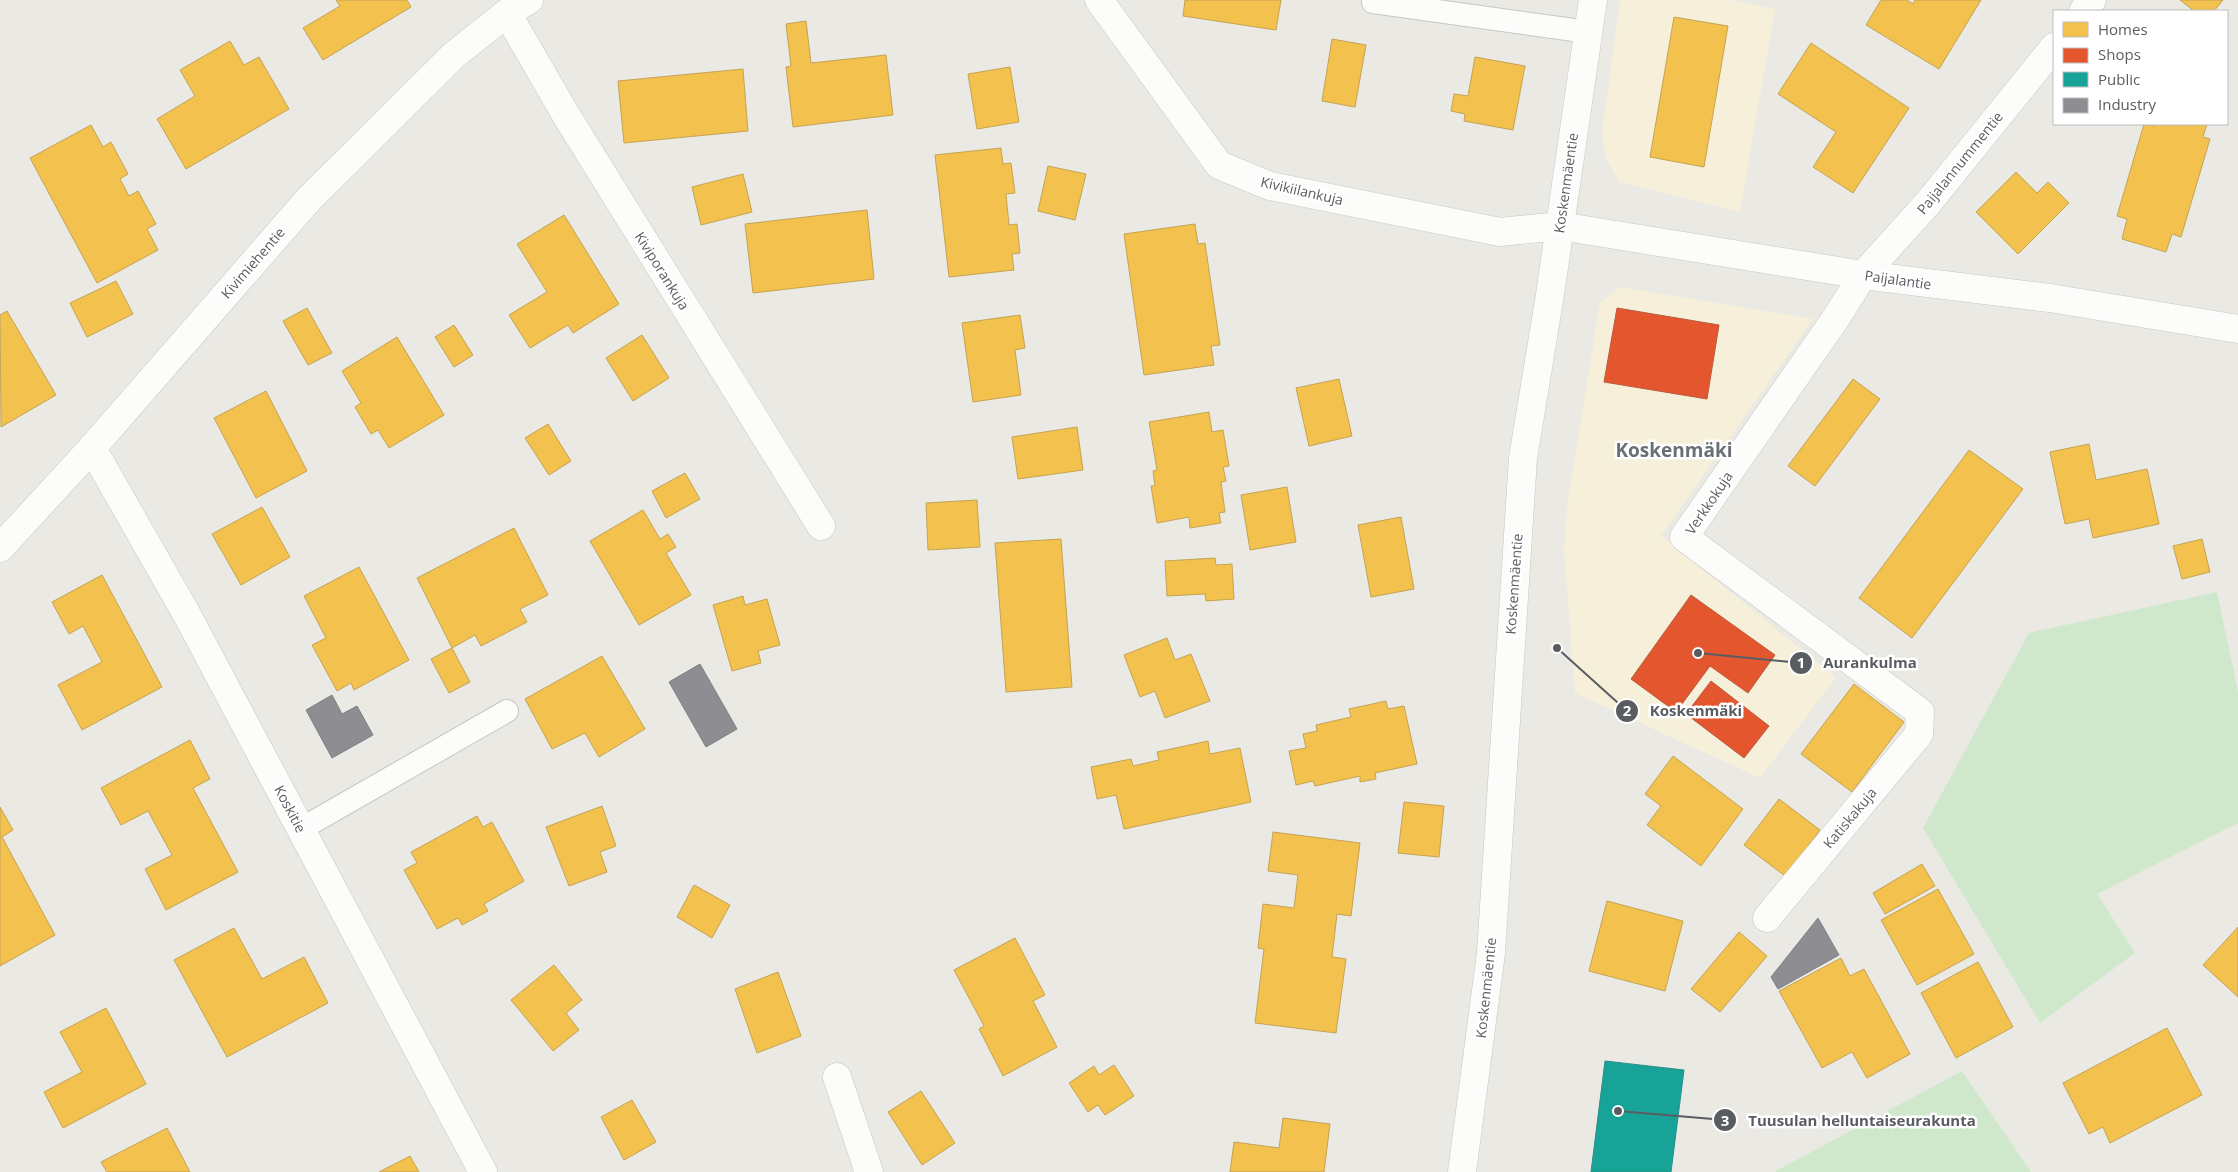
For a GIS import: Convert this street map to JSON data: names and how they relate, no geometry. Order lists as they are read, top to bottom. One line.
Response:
{"streets":{"street":["Paijalannummentie","Koskenmäentie","Kivikiilankuja","Kivimiehentie","Kiviporankuja","Paijalantie","Verkkokuja","Koskitie","Katiskakuja"]},"crossings":[["Paijalannummentie","Paijalantie"],["Paijalannummentie","Verkkokuja"],["Koskenmäentie","Kivikiilankuja"],["Koskenmäentie","Paijalantie"],["Kivikiilankuja","Paijalantie"],["Kivimiehentie","Kiviporankuja"],["Kivimiehentie","Koskitie"],["Paijalantie","Verkkokuja"],["Verkkokuja","Katiskakuja"]],"districts":["Koskenmäki"],"places":["Koskenmäki","Aurankulma","Tuusulan helluntaiseurakunta"],"legend":["Homes","Shops","Public","Industry"]}
